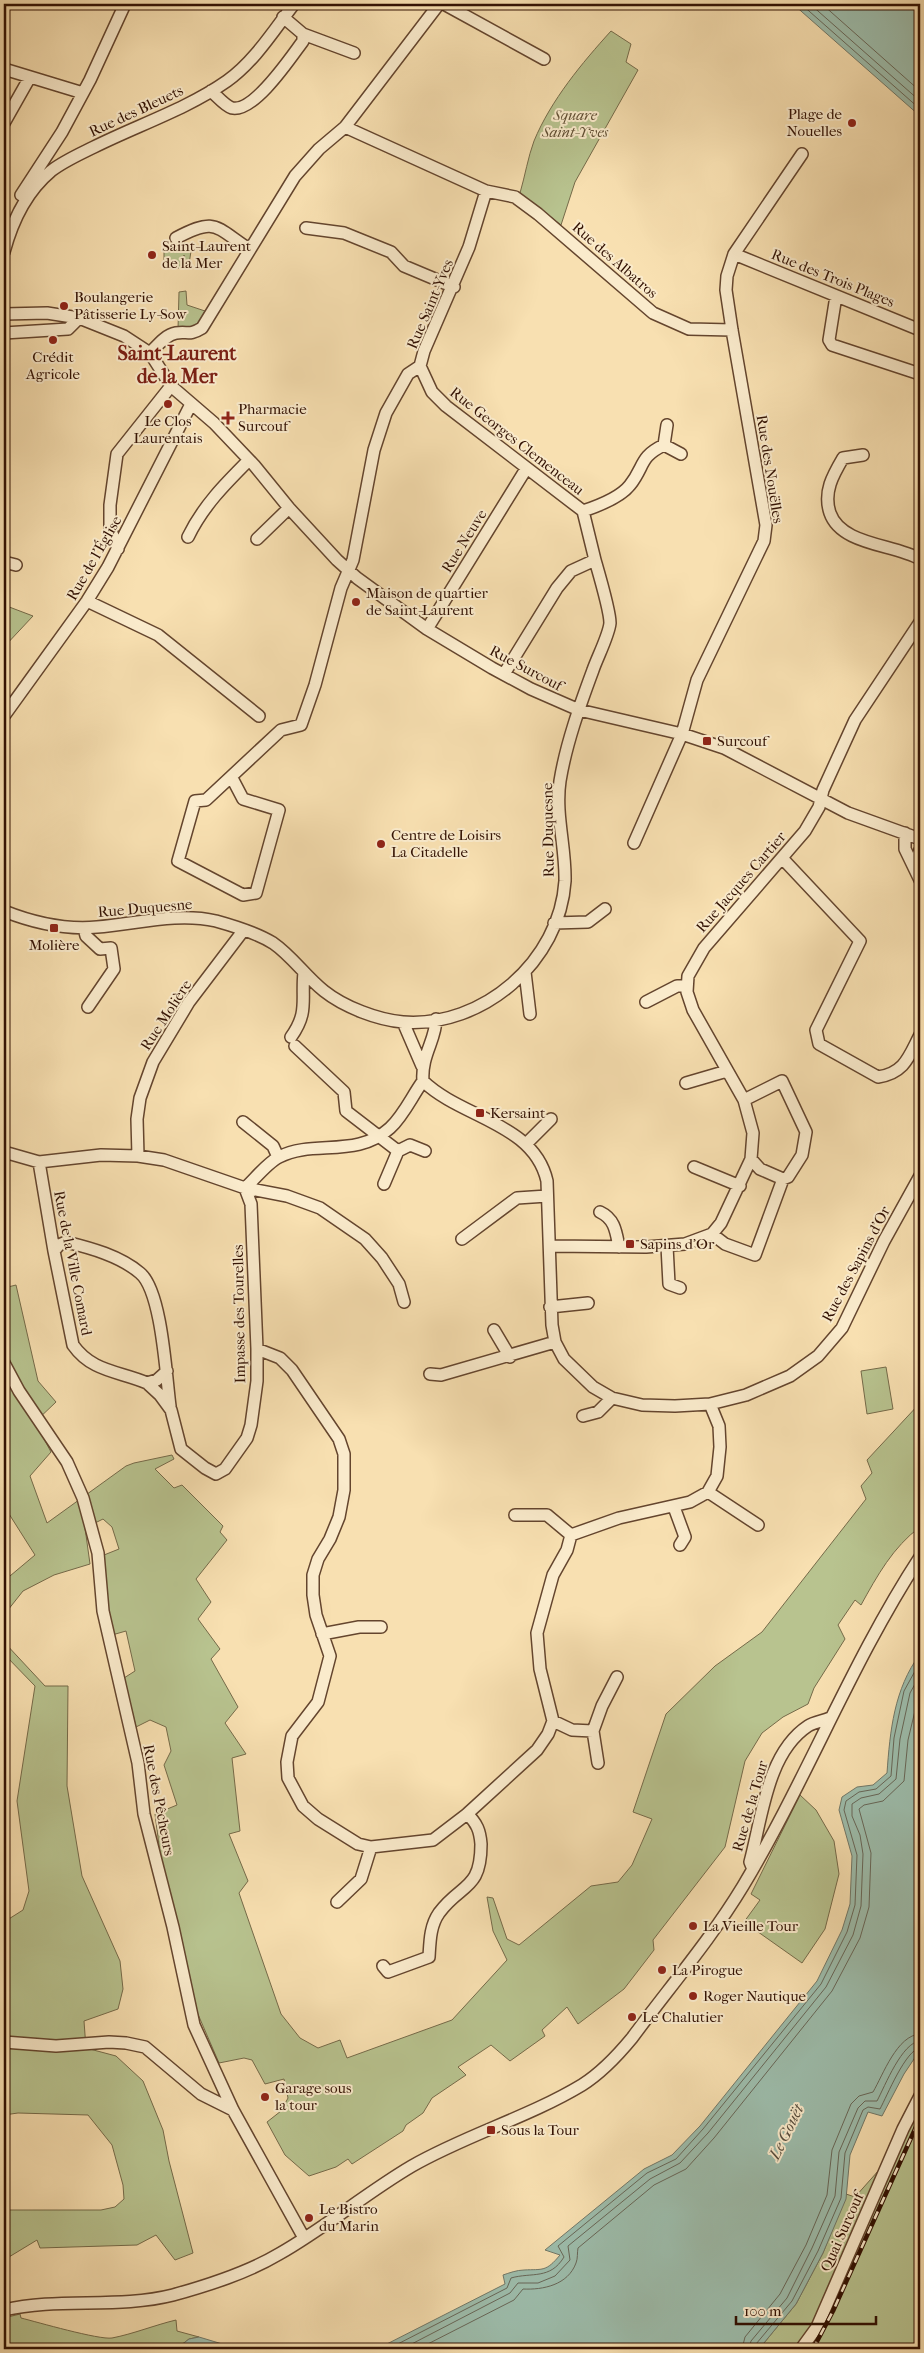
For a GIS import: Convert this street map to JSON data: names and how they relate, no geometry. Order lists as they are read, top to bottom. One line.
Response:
{"streets":{"street":["Rue des Bleuets","Rue des Albatros","Rue des Trois Plages","Rue Saint-Yves","Rue Georges Clemenceau","Rue des Nouëlles","Rue Neuve","Rue de l'Église","Rue Surcouf","Rue Duquesne","Rue Jacques Cartier","Rue Molière","Rue de la Ville Comard","Rue des Sapins d'Or","Impasse des Tourelles","Rue des Pêcheurs","Rue de la Tour","Quai Surcouf"]},"crossings":[["Rue des Albatros","Rue Saint-Yves"],["Rue des Albatros","Rue des Nouëlles"],["Rue des Trois Plages","Rue des Nouëlles"],["Rue Saint-Yves","Rue Georges Clemenceau"],["Rue Saint-Yves","Rue Surcouf"],["Rue Georges Clemenceau","Rue Neuve"],["Rue Georges Clemenceau","Rue Duquesne"],["Rue des Nouëlles","Rue Surcouf"],["Rue Neuve","Rue Surcouf"],["Rue de l'Église","Rue Surcouf"],["Rue Surcouf","Rue Duquesne"],["Rue Surcouf","Rue Jacques Cartier"],["Rue Duquesne","Rue Molière"],["Rue de la Ville Comard","Impasse des Tourelles"]],"districts":["Saint-Laurent de la Mer"],"water":["Le Gouët"],"parks":["Square Saint-Yves"],"places":{"other":["Plage de Nouelles","Saint-Laurent de la Mer","Boulangerie Pâtisserie Ly-Sow","Crédit Agricole","Le Clos Laurentais","Maison de quartier de Saint-Laurent","Centre de Loisirs La Citadelle","La Vieille Tour","La Pirogue","Roger Nautique","Le Chalutier","Garage sous la tour","Le Bistro du Marin"],"health":["Pharmacie Surcouf"],"transit":["Surcouf","Molière","Kersaint","Sapins d'Or","Sous la Tour"]},"scale_bar":"100 m"}
